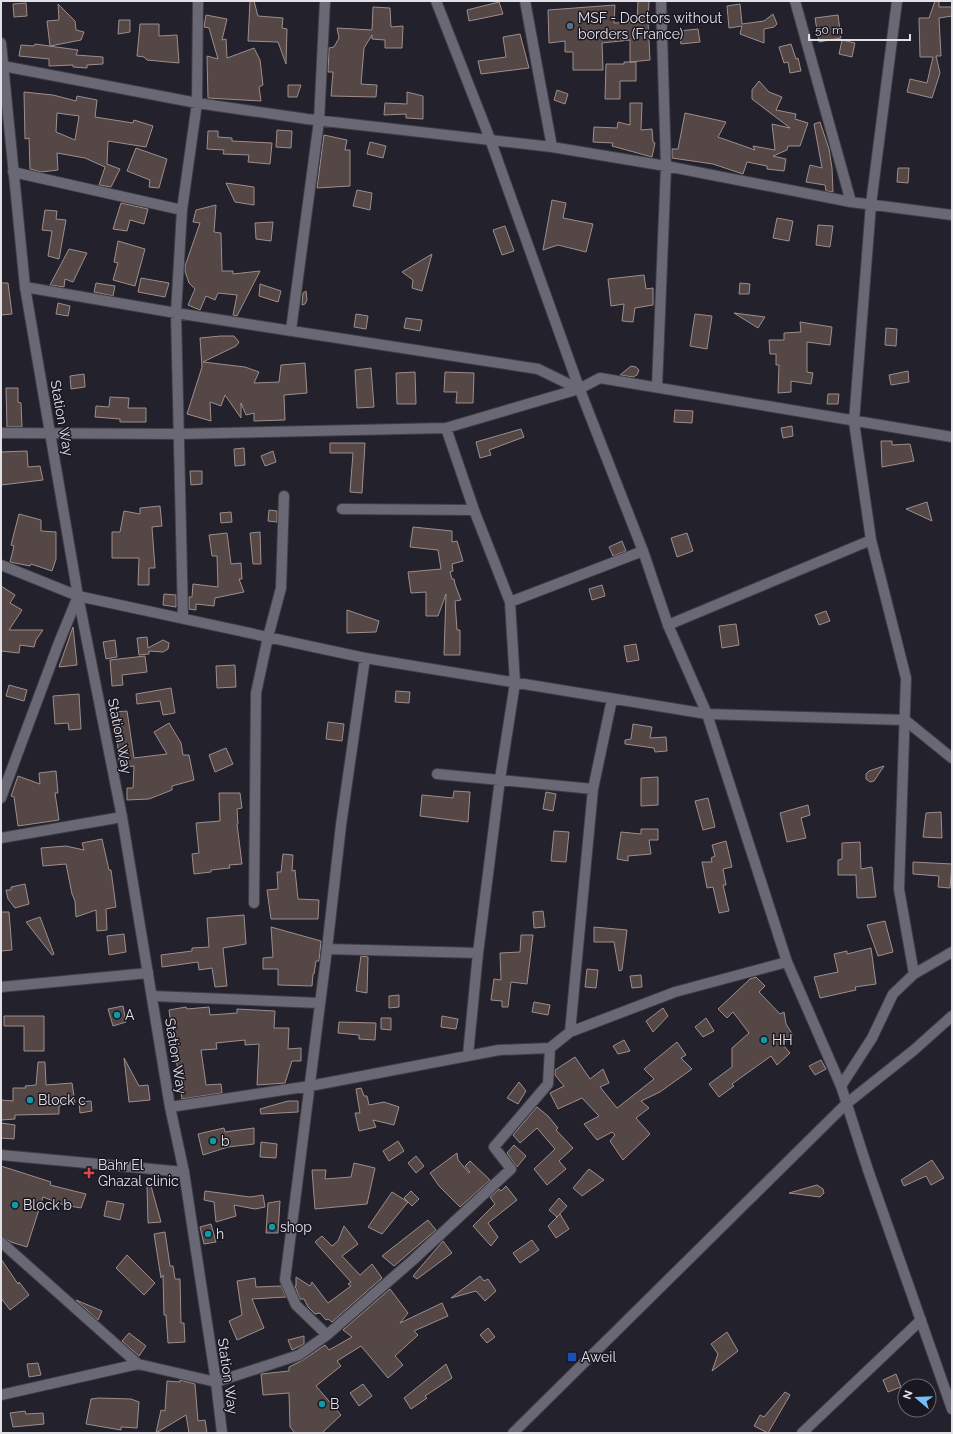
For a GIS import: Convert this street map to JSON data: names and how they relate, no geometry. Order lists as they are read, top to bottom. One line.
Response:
{"streets":{"street":["Station Way"]},"places":{"other":["MSF - Doctors without borders (France)","A","HH","Block c","b","Block b","shop","h","B"],"health":["Bahr El Ghazal clinic"],"transit":["Aweil"]},"scale_bar":"50 m","north":"left"}
